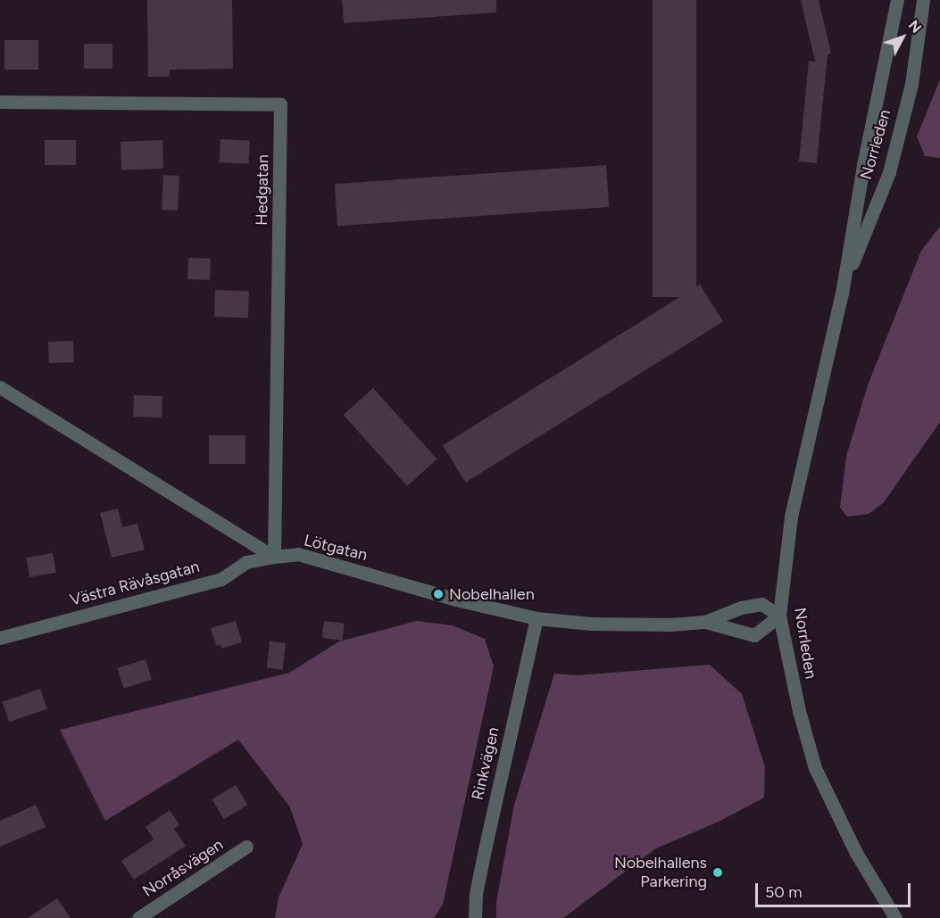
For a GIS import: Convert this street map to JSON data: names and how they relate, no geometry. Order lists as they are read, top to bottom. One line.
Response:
{"streets":{"street":["Norrleden","Hedgatan","Lötgatan","Västra Rävåsgatan","Rinkvägen","Norråsvägen"]},"crossings":[["Norrleden","Lötgatan"],["Hedgatan","Lötgatan"],["Hedgatan","Västra Rävåsgatan"],["Lötgatan","Västra Rävåsgatan"],["Lötgatan","Rinkvägen"]],"places":["Nobelhallen","Nobelhallens Parkering"],"scale_bar":"50 m","north":"top right"}
